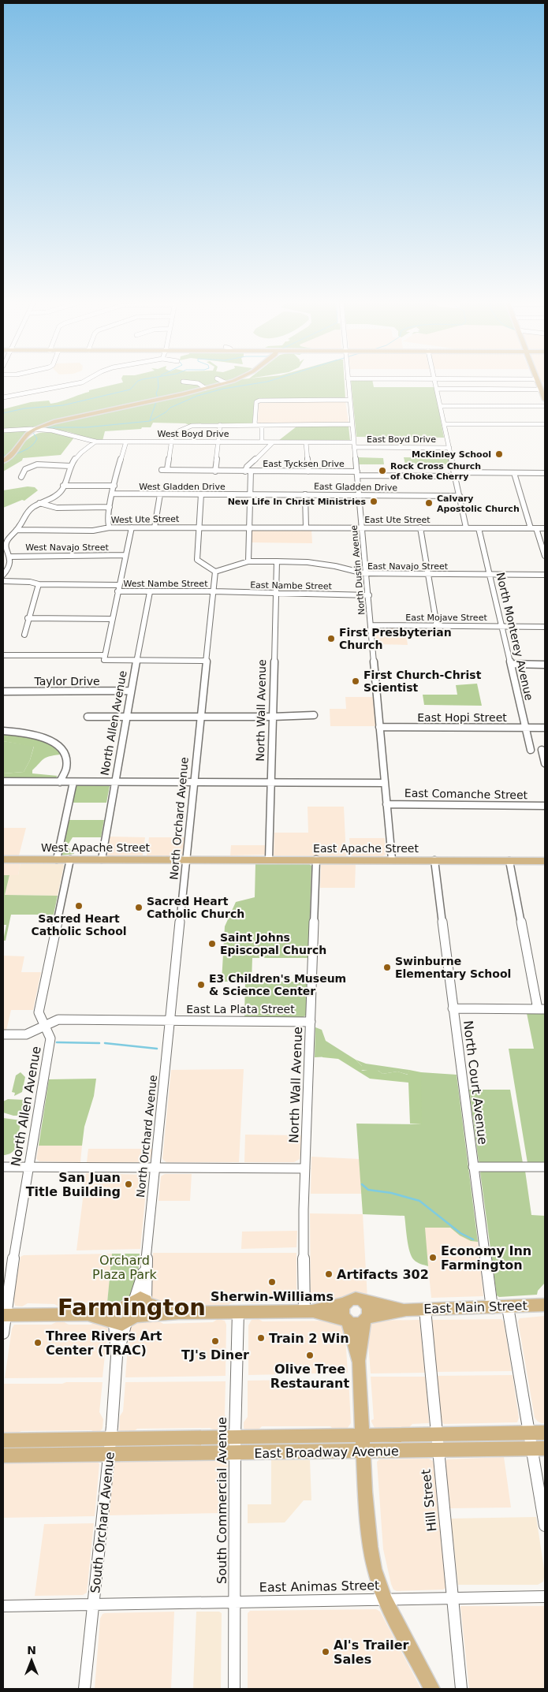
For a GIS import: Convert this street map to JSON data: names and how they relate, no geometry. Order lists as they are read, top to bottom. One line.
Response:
{"streets":{"main road":["West Apache Street","East Apache Street","East Main Street","East Broadway Avenue"],"street":["West Boyd Drive","East Boyd Drive","East Tycksen Drive","West Gladden Drive","East Gladden Drive","West Ute Street","East Ute Street","West Navajo Street","East Navajo Street","North Dustin Avenue","West Nambe Street","East Nambe Street","East Mojave Street","North Monterey Avenue","Taylor Drive","North Wall Avenue","East Hopi Street","North Allen Avenue","East Comanche Street","North Orchard Avenue","East La Plata Street","North Court Avenue","South Commercial Avenue","Hill Street","South Orchard Avenue","East Animas Street"]},"crossings":[["West Boyd Drive","East Boyd Drive"],["West Boyd Drive","East Tycksen Drive"],["West Boyd Drive","North Dustin Avenue"],["East Boyd Drive","North Dustin Avenue"],["East Tycksen Drive","North Dustin Avenue"],["West Gladden Drive","East Gladden Drive"],["East Gladden Drive","North Dustin Avenue"],["West Ute Street","East Ute Street"],["East Ute Street","North Dustin Avenue"],["East Ute Street","North Monterey Avenue"],["East Navajo Street","North Dustin Avenue"],["East Navajo Street","North Monterey Avenue"],["East Navajo Street","North Wall Avenue"],["North Dustin Avenue","East Nambe Street"],["North Dustin Avenue","East Mojave Street"],["North Dustin Avenue","East Hopi Street"],["North Dustin Avenue","East Comanche Street"],["North Dustin Avenue","East Apache Street"],["West Nambe Street","East Nambe Street"],["West Nambe Street","North Allen Avenue"],["West Nambe Street","North Orchard Avenue"],["East Nambe Street","North Wall Avenue"],["East Nambe Street","North Orchard Avenue"],["East Mojave Street","North Monterey Avenue"],["North Monterey Avenue","East Hopi Street"],["Taylor Drive","North Allen Avenue"],["North Wall Avenue","East Apache Street"],["North Wall Avenue","East La Plata Street"],["North Allen Avenue","West Apache Street"],["North Allen Avenue","East La Plata Street"],["North Orchard Avenue","West Apache Street"],["North Orchard Avenue","East Apache Street"],["North Orchard Avenue","East La Plata Street"],["West Apache Street","East Apache Street"],["East Apache Street","North Court Avenue"],["North Court Avenue","East Main Street"],["East Main Street","Hill Street"],["East Broadway Avenue","South Commercial Avenue"],["East Broadway Avenue","Hill Street"],["East Broadway Avenue","South Orchard Avenue"],["South Commercial Avenue","East Animas Street"],["Hill Street","East Animas Street"],["South Orchard Avenue","East Animas Street"]],"districts":["Farmington"],"parks":["Orchard Plaza Park"],"places":["McKinley School","Rock Cross Church of Choke Cherry","New Life In Christ Ministries","Calvary Apostolic Church","First Presbyterian Church","First Church-Christ Scientist","Sacred Heart Catholic School","Sacred Heart Catholic Church","Saint Johns Episcopal Church","Swinburne Elementary School","E3 Children's Museum & Science Center","San Juan Title Building","Economy Inn Farmington","Artifacts 302","Sherwin-Williams","Train 2 Win","TJ's Diner","Three Rivers Art Center (TRAC)","Olive Tree Restaurant","Al's Trailer Sales"],"north":"top"}
